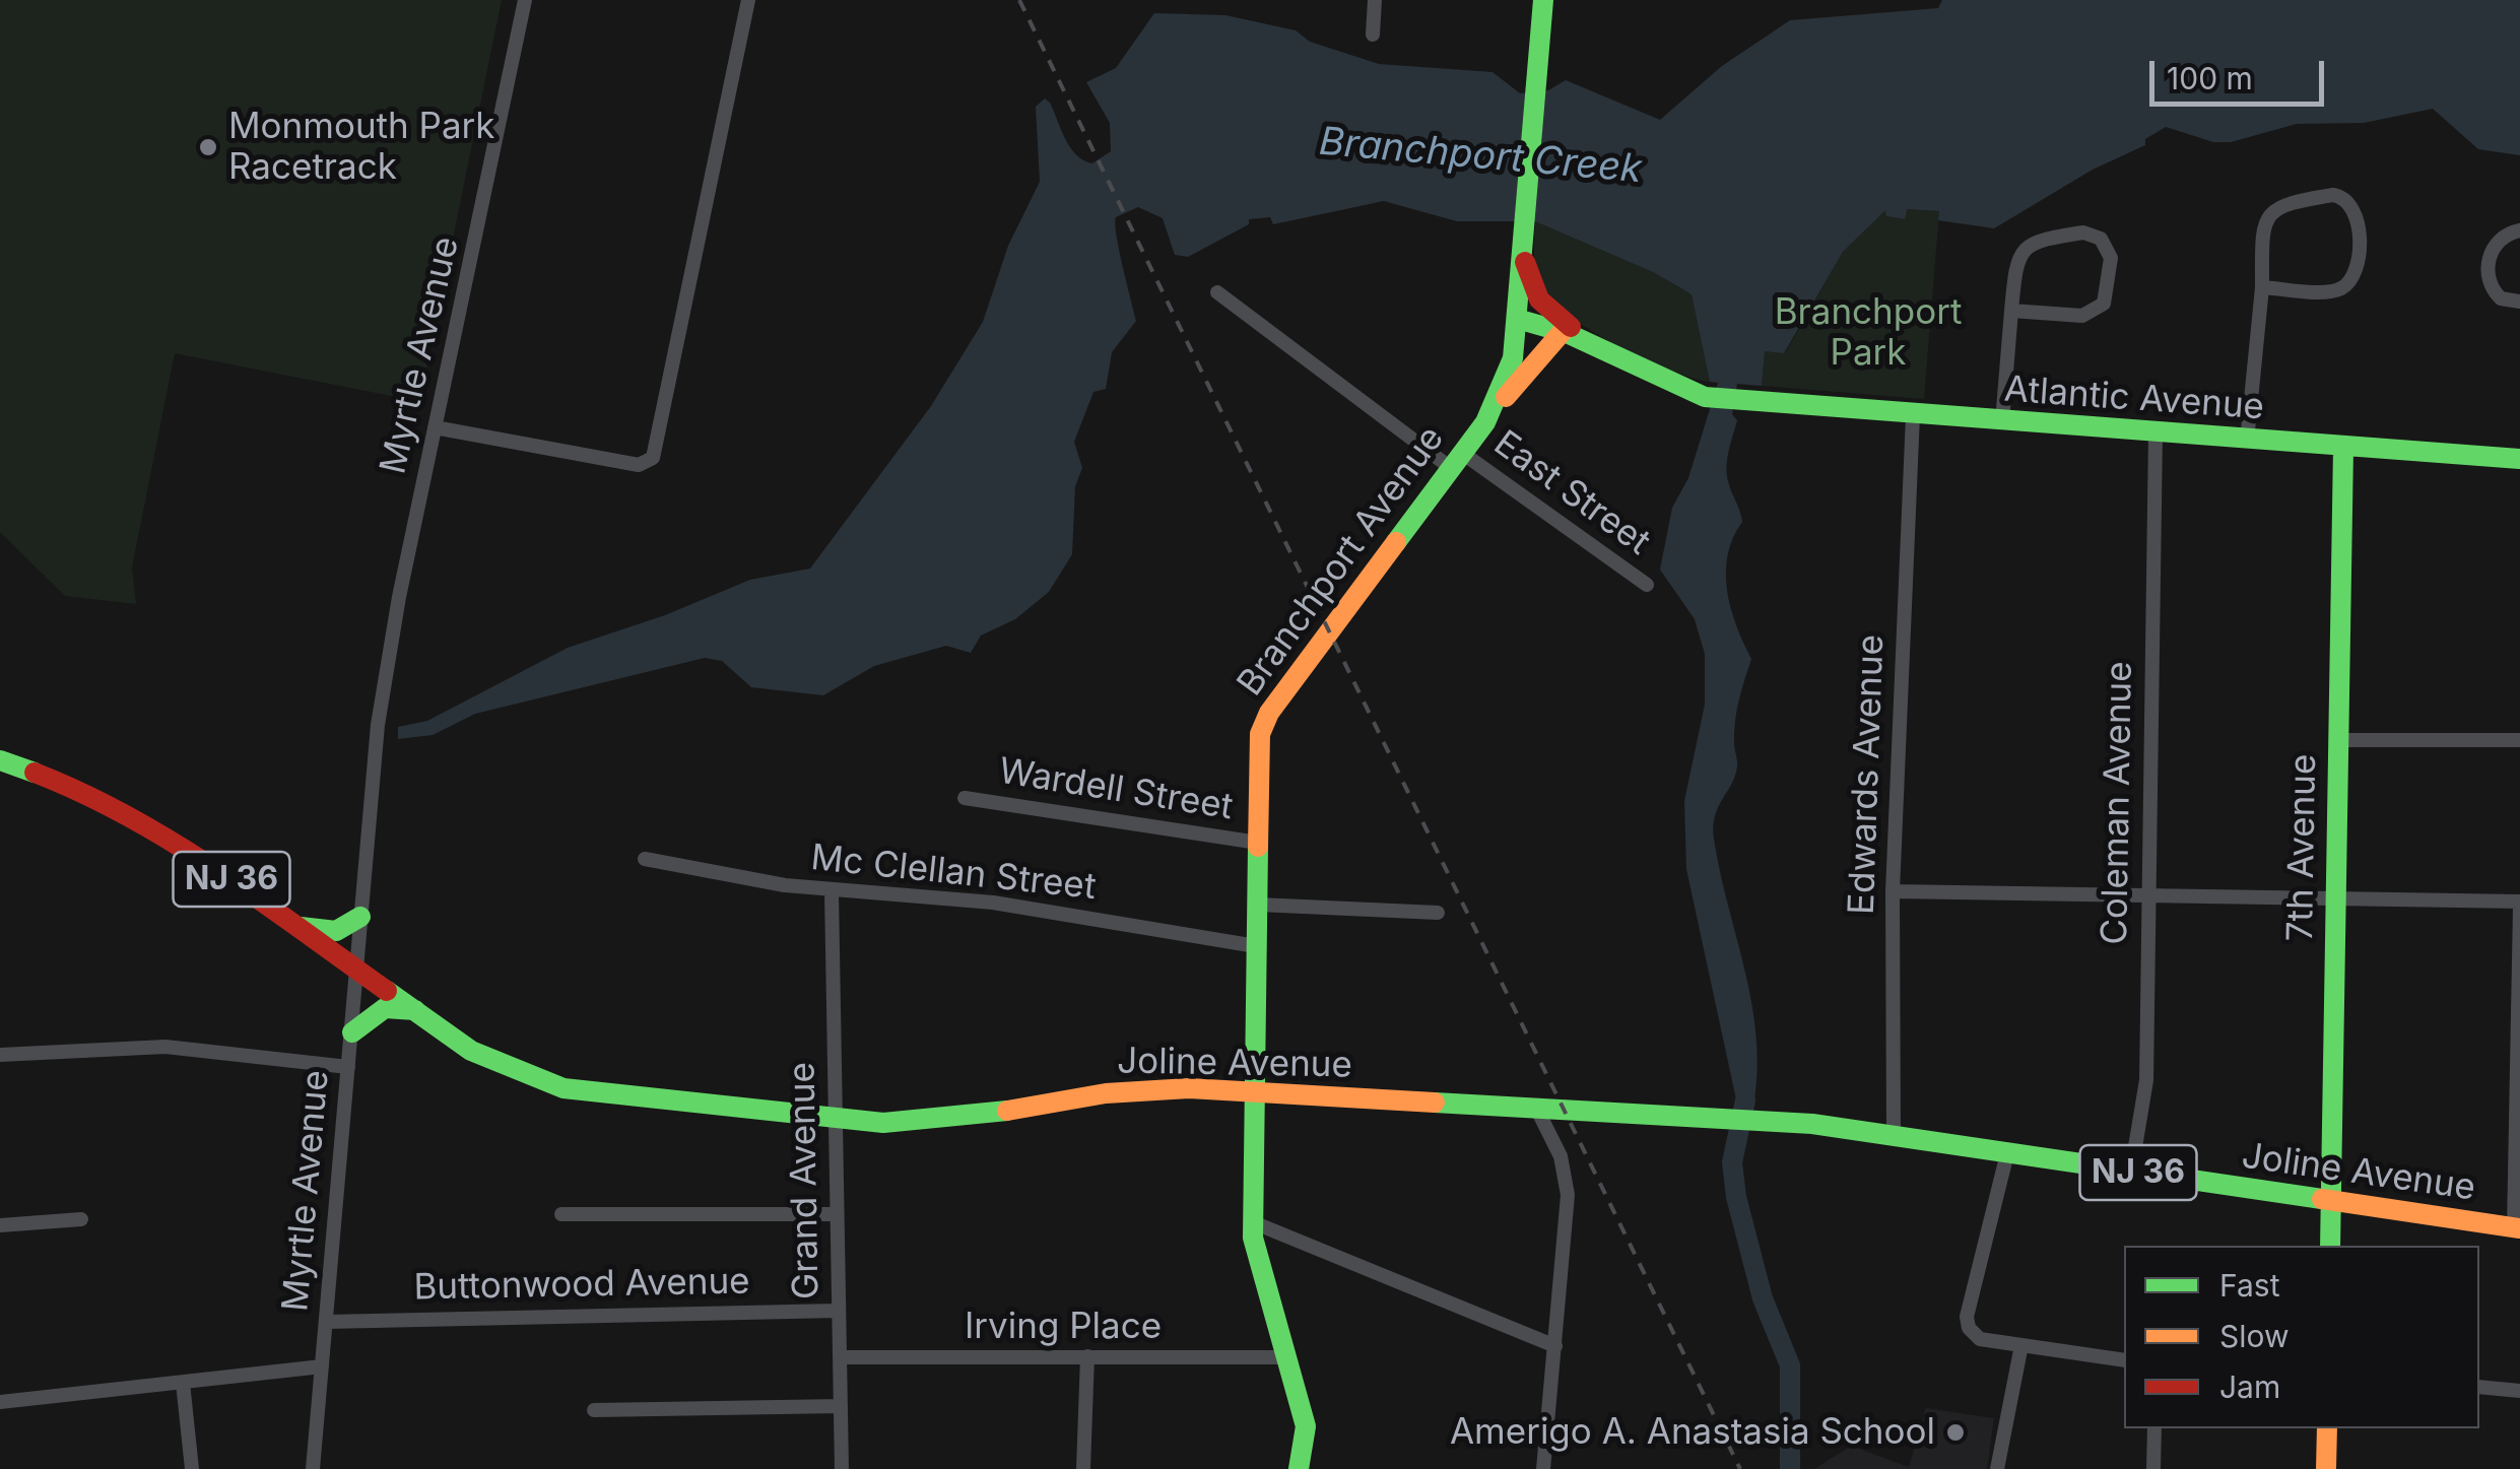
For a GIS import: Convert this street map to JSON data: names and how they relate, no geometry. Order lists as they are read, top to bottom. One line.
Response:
{"streets":{"main road":["Atlantic Avenue","Branchport Avenue","7th Avenue","NJ 36","Joline Avenue"],"street":["Myrtle Avenue","East Street","Edwards Avenue","Wardell Street","Coleman Avenue","Mc Clellan Street","Grand Avenue","Buttonwood Avenue","Irving Place"]},"crossings":[["Myrtle Avenue","Joline Avenue"],["Myrtle Avenue","Buttonwood Avenue"],["Atlantic Avenue","Branchport Avenue"],["Atlantic Avenue","Edwards Avenue"],["Atlantic Avenue","Coleman Avenue"],["Atlantic Avenue","7th Avenue"],["East Street","Branchport Avenue"],["Branchport Avenue","Wardell Street"],["Branchport Avenue","Mc Clellan Street"],["Branchport Avenue","Joline Avenue"],["Branchport Avenue","Irving Place"],["Edwards Avenue","Joline Avenue"],["Coleman Avenue","Joline Avenue"],["7th Avenue","Joline Avenue"],["Mc Clellan Street","Grand Avenue"],["Joline Avenue","Grand Avenue"],["Grand Avenue","Buttonwood Avenue"],["Grand Avenue","Irving Place"]],"water":["Branchport Creek"],"parks":["Branchport Park"],"places":["Monmouth Park Racetrack","Amerigo A. Anastasia School"],"legend":["Fast","Slow","Jam"],"scale_bar":"100 m"}
